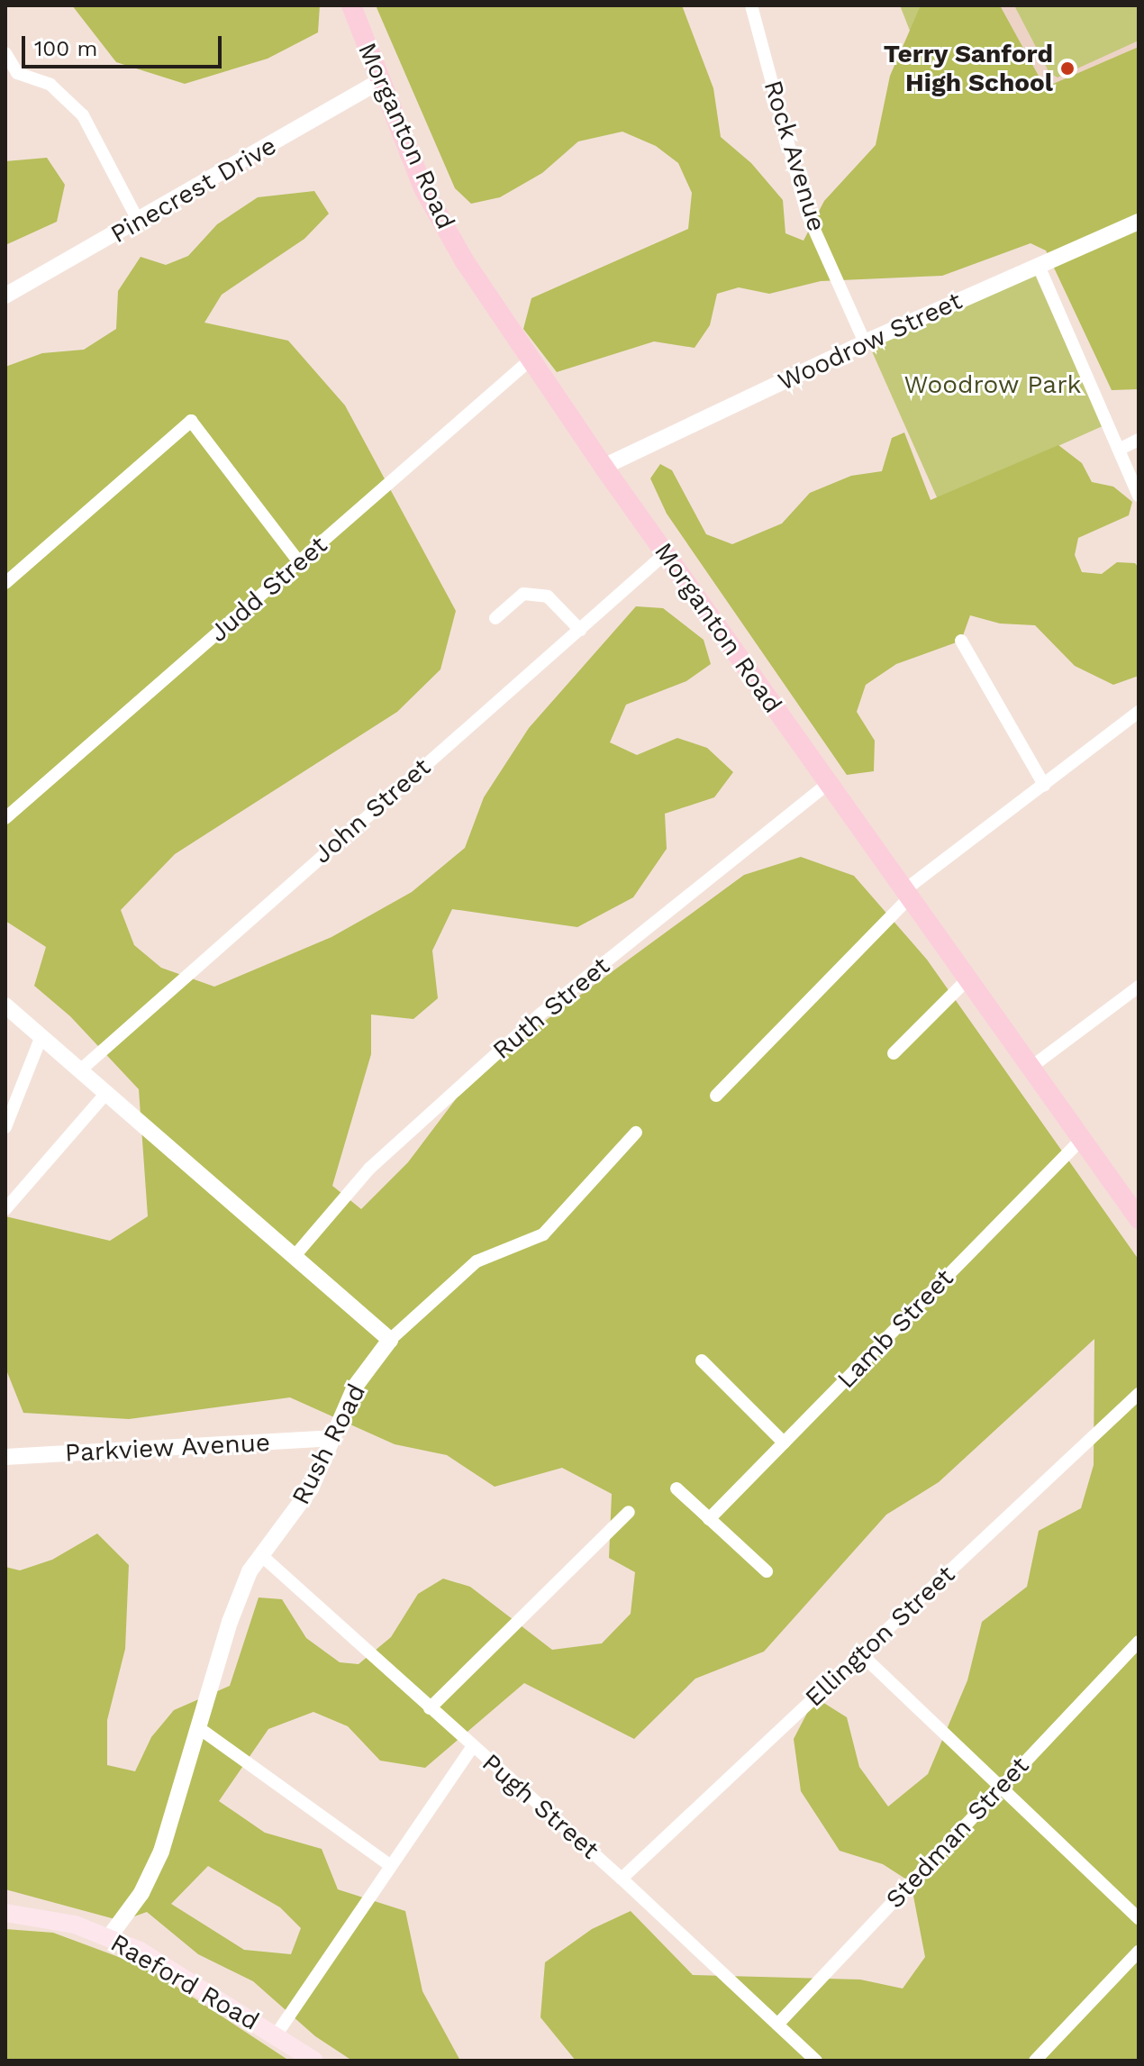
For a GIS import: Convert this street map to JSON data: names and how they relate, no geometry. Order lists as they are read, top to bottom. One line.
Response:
{"streets":{"main road":["Morganton Road","Raeford Road"],"street":["Rock Avenue","Pinecrest Drive","Woodrow Street","Judd Street","John Street","Ruth Street","Lamb Street","Rush Road","Parkview Avenue","Ellington Street","Pugh Street","Stedman Street"]},"crossings":[["Morganton Road","Pinecrest Drive"],["Morganton Road","Woodrow Street"],["Morganton Road","Judd Street"],["Morganton Road","John Street"],["Morganton Road","Ruth Street"],["Morganton Road","Lamb Street"],["Rock Avenue","Woodrow Street"],["Rush Road","Parkview Avenue"],["Rush Road","Pugh Street"],["Rush Road","Raeford Road"],["Ellington Street","Pugh Street"],["Pugh Street","Stedman Street"]],"parks":["Woodrow Park"],"places":["Terry Sanford High School"],"scale_bar":"100 m"}
